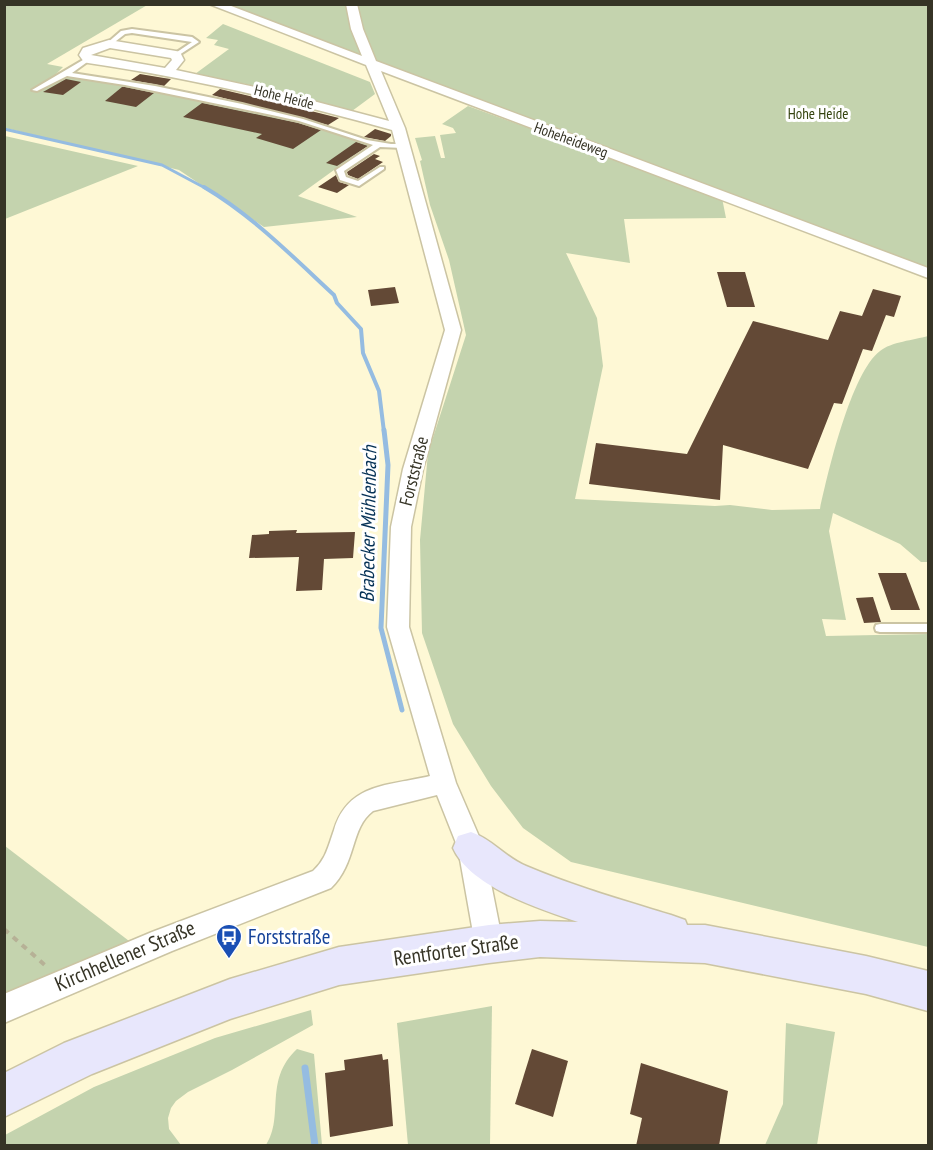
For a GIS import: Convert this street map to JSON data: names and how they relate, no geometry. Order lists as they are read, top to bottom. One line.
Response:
{"streets":{"main road":["Rentforter Straße"],"street":["Hohe Heide","Hoheheideweg","Forststraße","Kirchhellener Straße"]},"crossings":[["Hohe Heide","Forststraße"],["Hoheheideweg","Forststraße"],["Forststraße","Rentforter Straße"],["Forststraße","Kirchhellener Straße"]],"water":["Brabecker Mühlenbach"],"parks":["Hohe Heide"],"places":{"bus stop":["Forststraße"]}}
